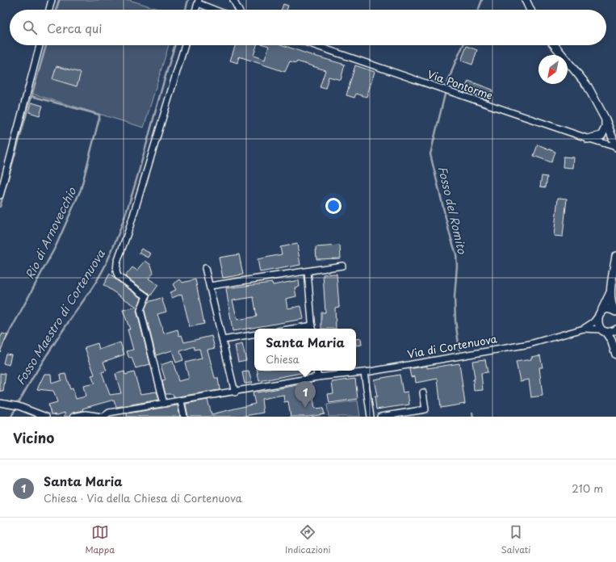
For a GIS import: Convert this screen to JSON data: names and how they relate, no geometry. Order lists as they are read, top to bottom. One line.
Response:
{"streets":{"street":["Via Pontorme","Via di Cortenuova"]},"water":["Fosso del Romito","Rio di Arnovecchio","Fosso Maestro di Cortenuova"],"north":"bottom left","page":{"search":"Cerca qui","popup":["Santa Maria","Chiesa"],"pins":"1","heading":"Vicino","list":[{"mark":"1","name":"Santa Maria","note":"Chiesa · Via della Chiesa di Cortenuova","value":"210 m"}],"nav":["Mappa","Indicazioni","Salvati"]}}
